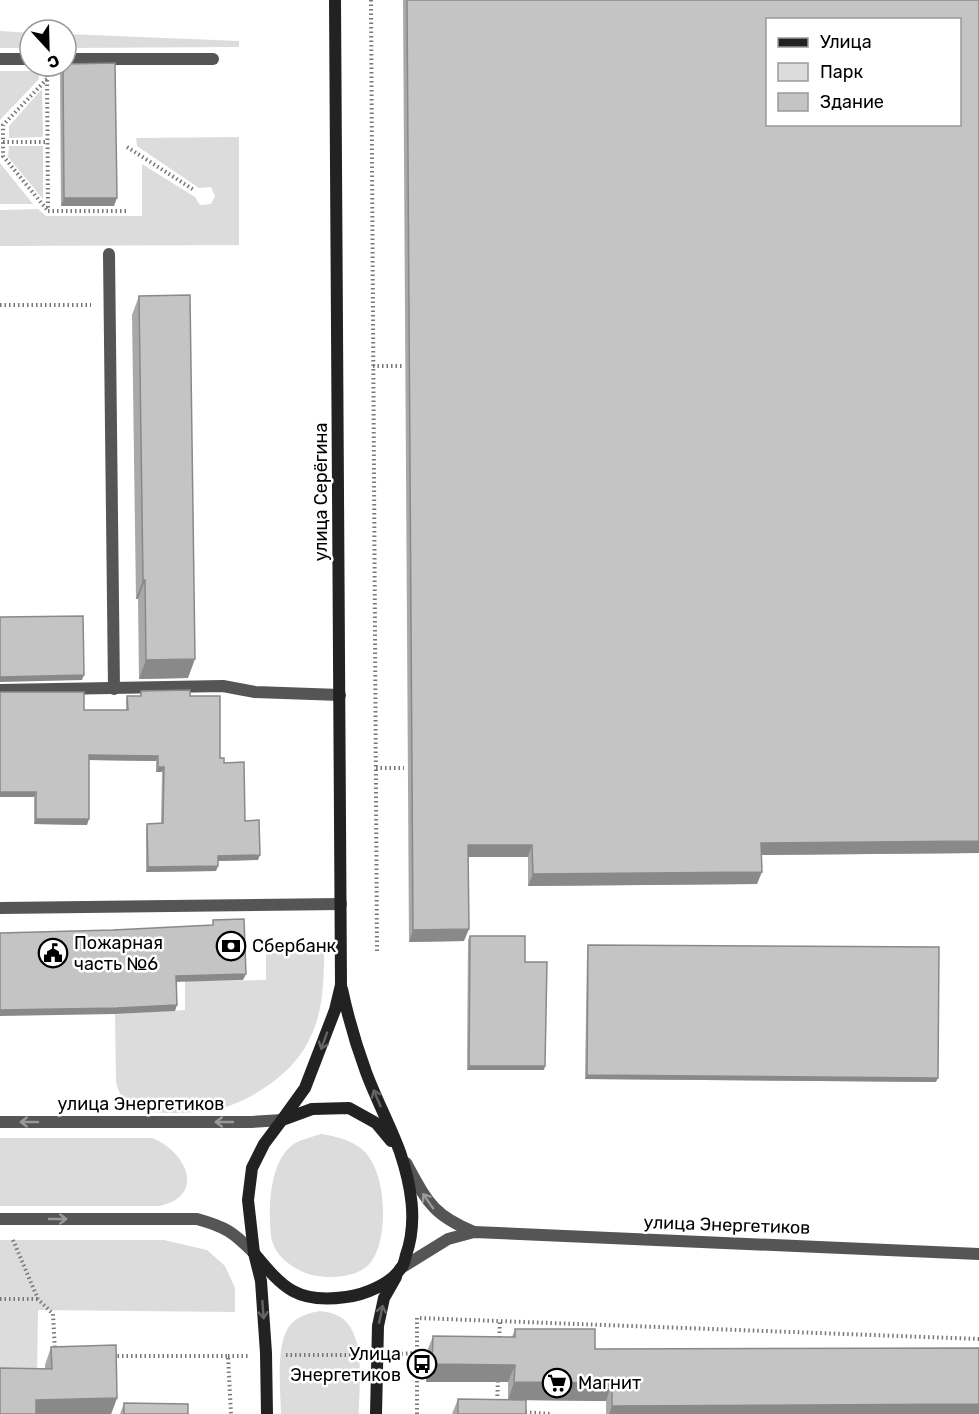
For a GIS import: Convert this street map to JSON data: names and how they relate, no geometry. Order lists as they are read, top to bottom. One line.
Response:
{"streets":{"main road":["улица Серёгина"],"street":["улица Энергетиков"]},"places":{"bank":["Сбербанк"],"public building":["Пожарная часть №6"],"bus stop":["Улица Энергетиков"],"supermarket":["Магнит"]},"legend":["Улица","Парк","Здание"],"north":"bottom"}
